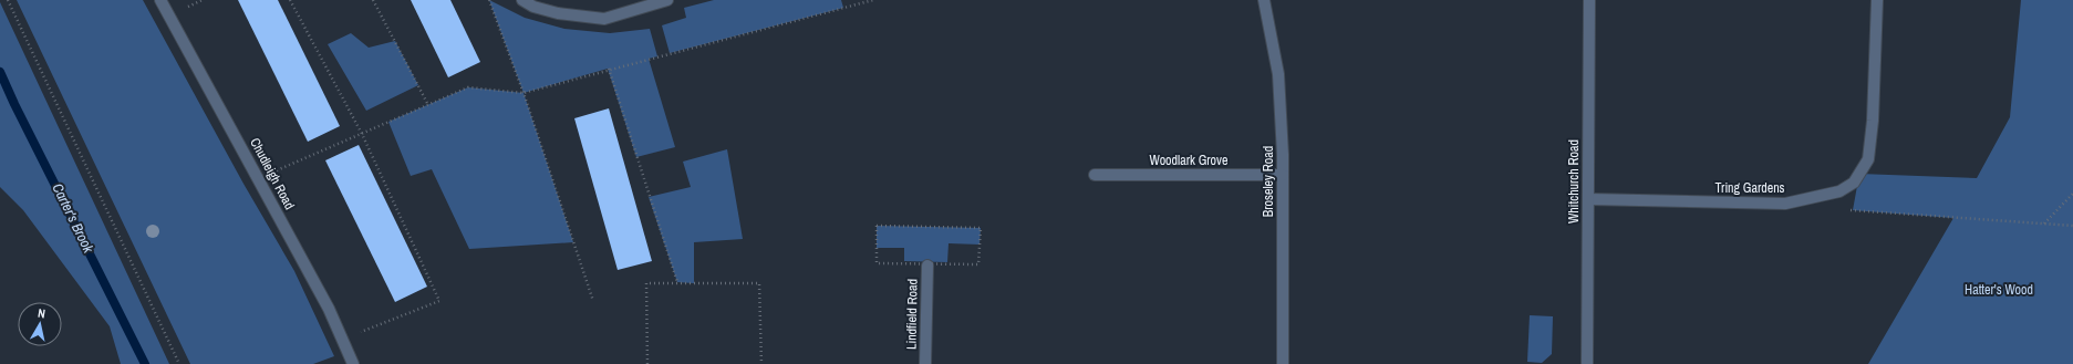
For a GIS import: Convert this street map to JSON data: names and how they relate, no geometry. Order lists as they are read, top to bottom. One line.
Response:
{"streets":{"street":["Woodlark Grove","Chudleigh Road","Broseley Road","Whitchurch Road","Tring Gardens","Lindfield Road"]},"crossings":[["Woodlark Grove","Broseley Road"],["Whitchurch Road","Tring Gardens"]],"water":["Carter's Brook"],"parks":["Hatter's Wood"],"north":"top"}
